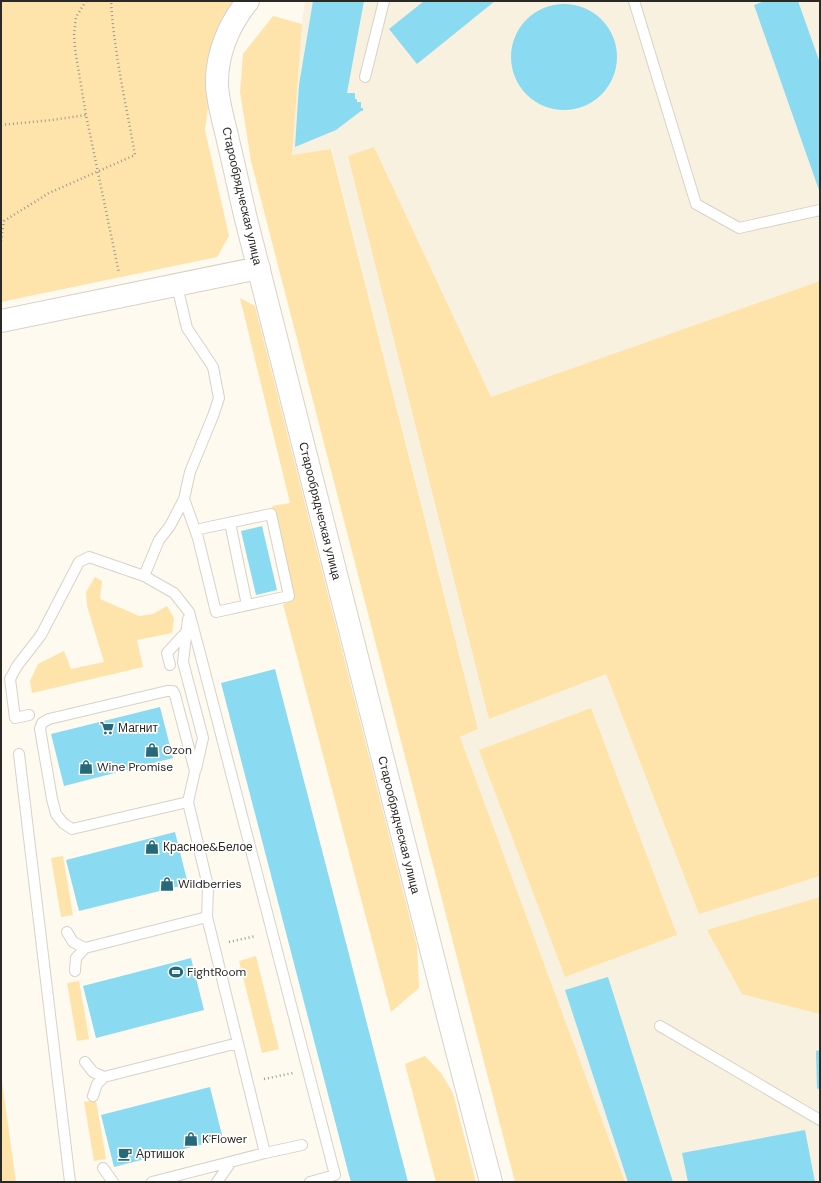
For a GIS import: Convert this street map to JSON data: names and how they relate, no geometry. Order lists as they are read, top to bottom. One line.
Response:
{"streets":{"street":["Старообрядческая улица"]},"places":{"supermarket":["Магнит"],"shop":["Ozon","Wine Promise","Красное&Белое","Wildberries","K'Flower"],"sports":["FightRoom"],"cafe":["Артишок"]}}
